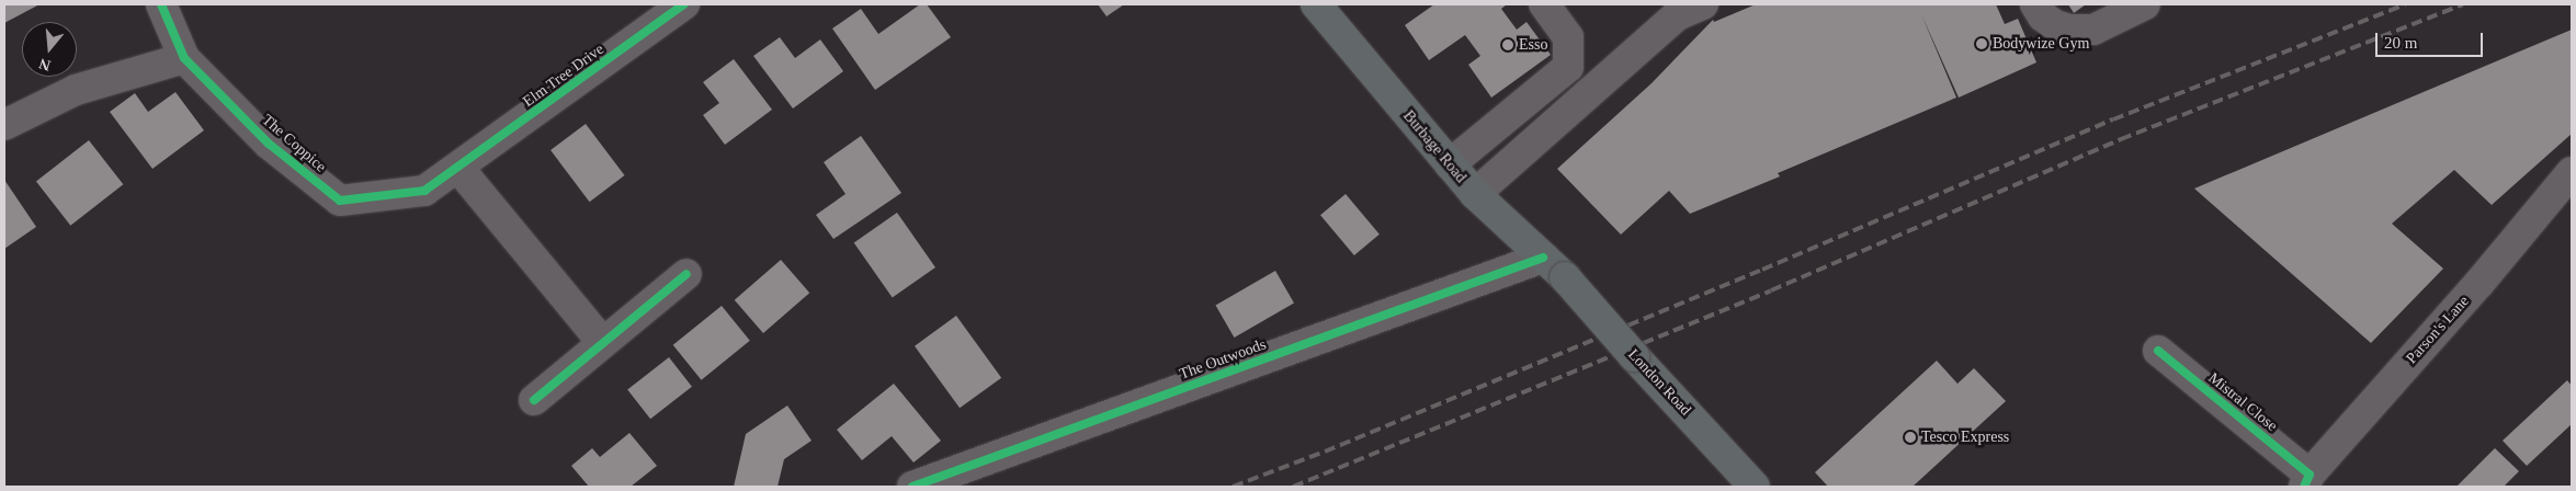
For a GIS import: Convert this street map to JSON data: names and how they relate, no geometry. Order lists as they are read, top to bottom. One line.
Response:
{"streets":{"main road":["Burbage Road","London Road"],"street":["Elm Tree Drive","The Coppice","Parson's Lane","The Outwoods","Mistral Close"]},"crossings":[["Elm Tree Drive","The Coppice"],["Burbage Road","The Outwoods"],["Burbage Road","London Road"],["Parson's Lane","Mistral Close"]],"places":["Bodywize Gym","Esso","Tesco Express"],"scale_bar":"20 m","north":"bottom"}
